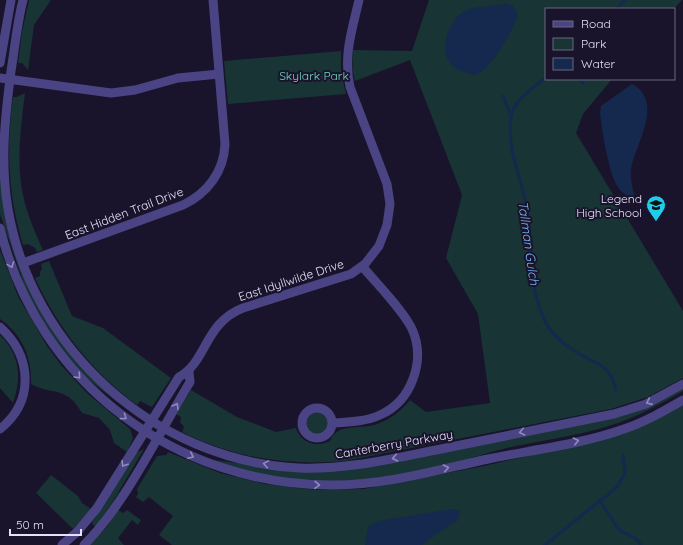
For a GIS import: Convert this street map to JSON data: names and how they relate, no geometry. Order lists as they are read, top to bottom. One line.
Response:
{"streets":{"street":["East Hidden Trail Drive","East Idyllwilde Drive","Canterberry Parkway"]},"crossings":[["East Hidden Trail Drive","Canterberry Parkway"],["East Idyllwilde Drive","Canterberry Parkway"]],"water":["Tallman Gulch"],"parks":["Skylark Park"],"places":{"school or university":["Legend High School"]},"legend":["Road","Park","Water"],"scale_bar":"50 m"}
